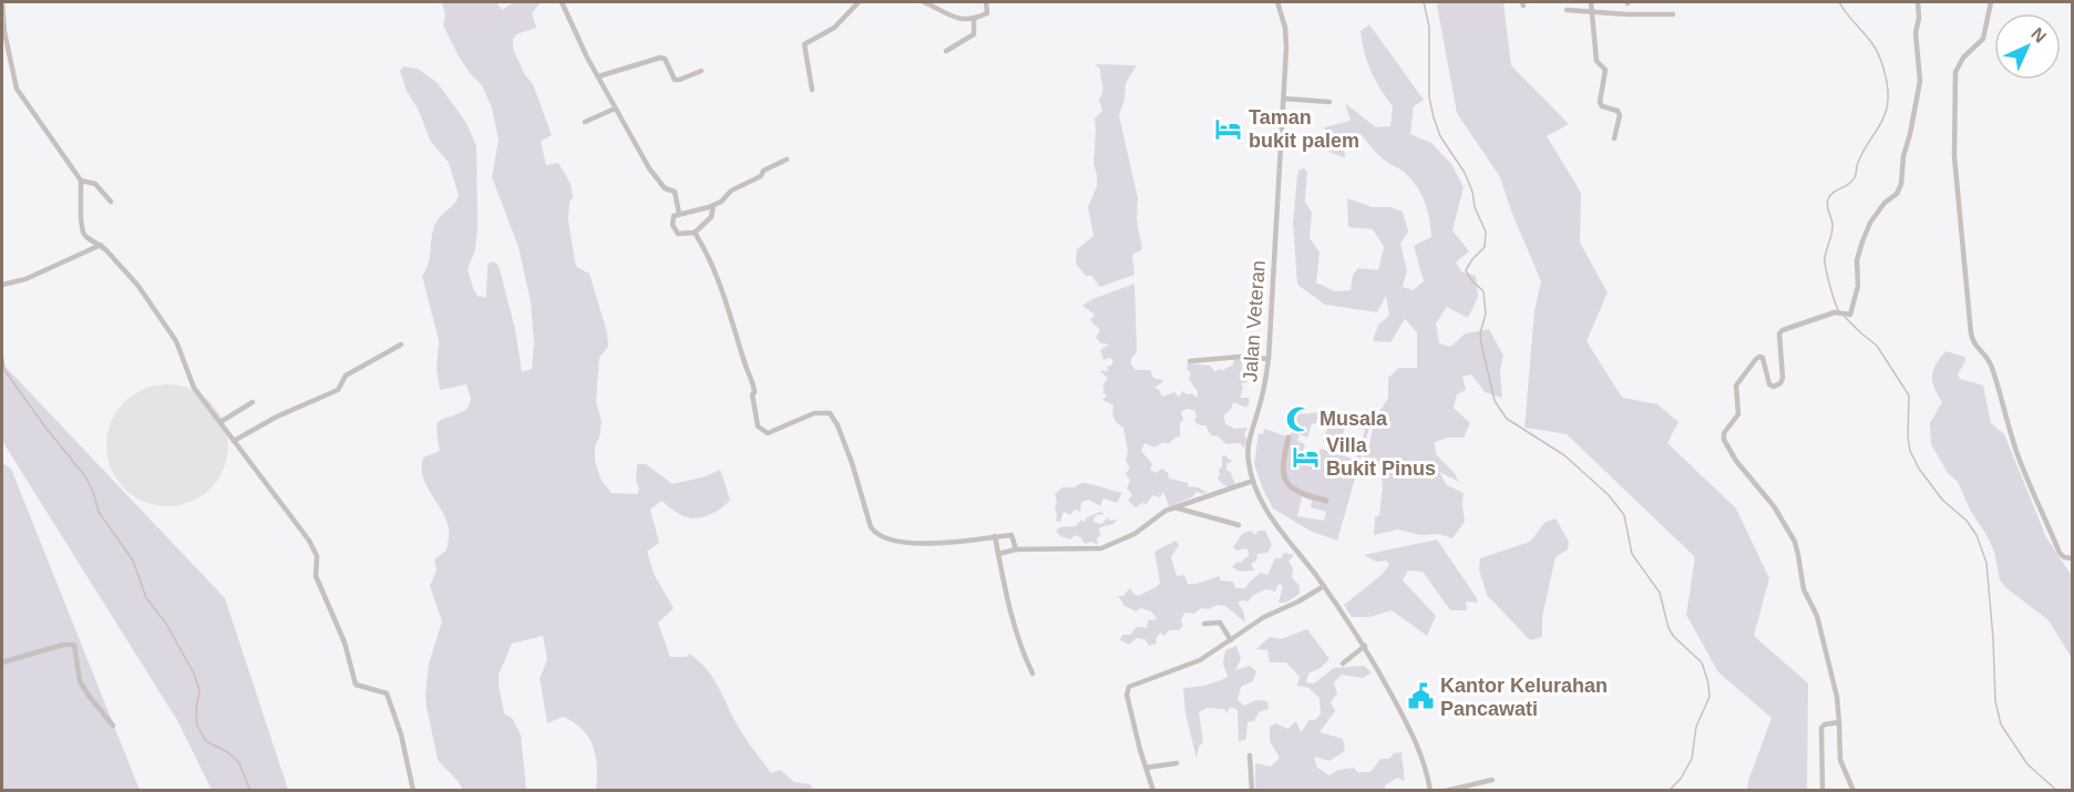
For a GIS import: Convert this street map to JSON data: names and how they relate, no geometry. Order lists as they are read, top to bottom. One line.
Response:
{"streets":{"street":["Jalan Veteran"]},"places":{"hotel":["Taman bukit palem","Villa Bukit Pinus"],"mosque":["Musala"],"public building":["Kantor Kelurahan Pancawati"]},"north":"top right"}
